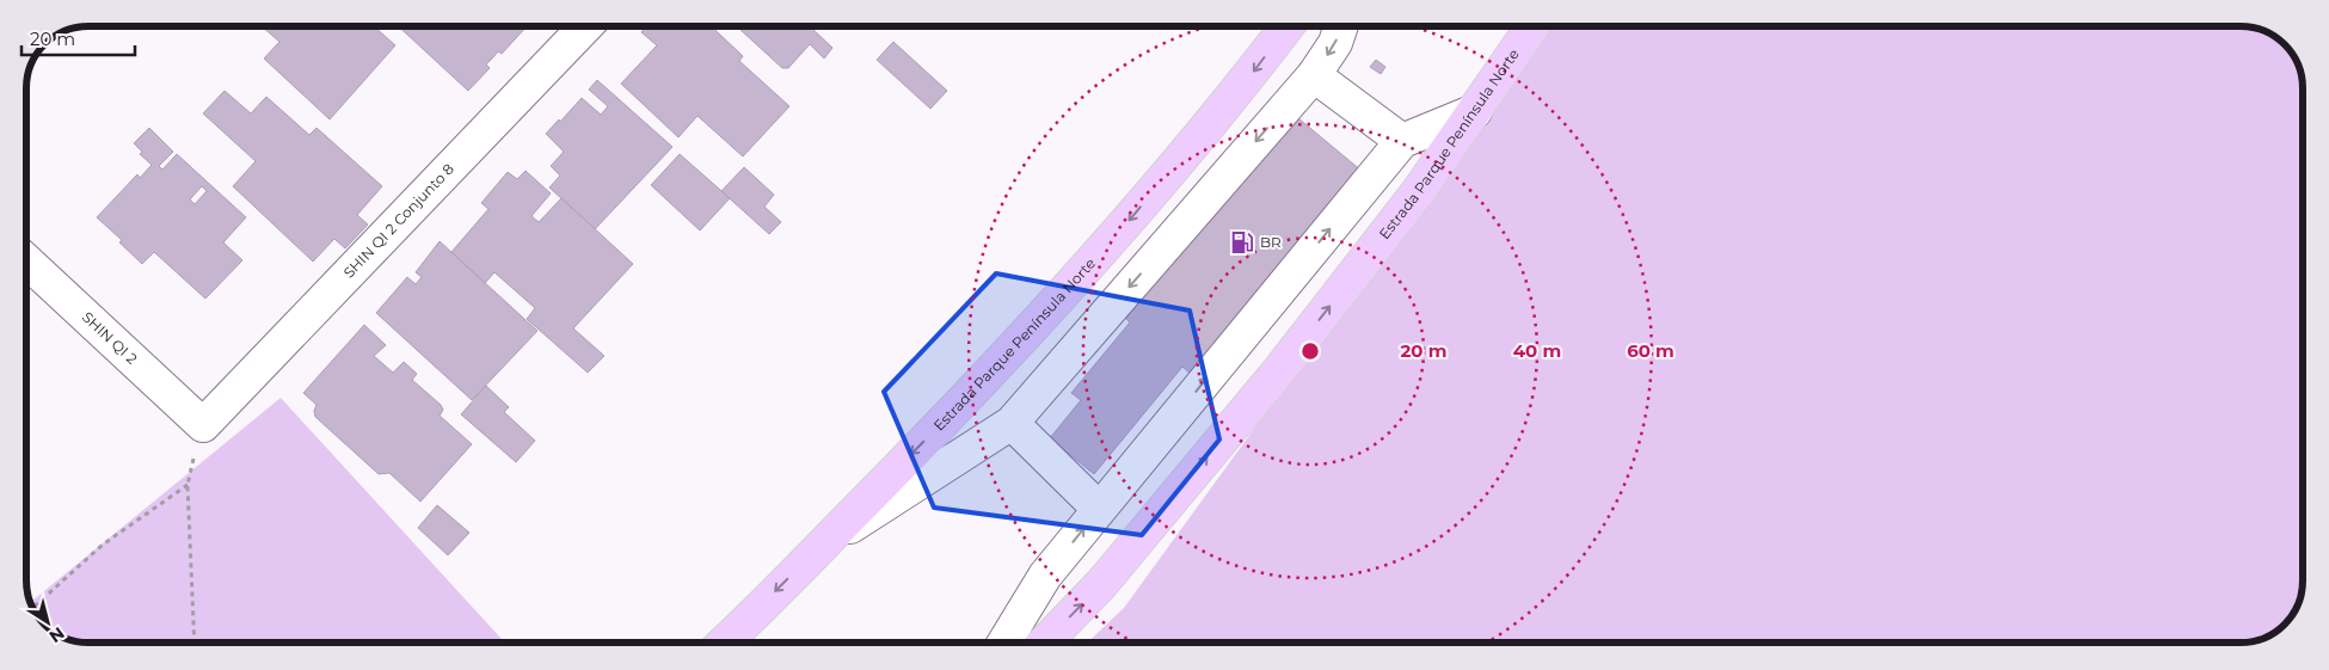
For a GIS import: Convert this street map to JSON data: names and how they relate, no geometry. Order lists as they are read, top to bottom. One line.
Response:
{"streets":{"main road":["Estrada Parque Península Norte"],"street":["SHIN QI 2 Conjunto 8","SHIN QI 2"]},"crossings":[["SHIN QI 2 Conjunto 8","SHIN QI 2"]],"places":{"fuel station":["BR"]},"scale_bar":"20 m","north":"bottom right","rings":["20 m","40 m","60 m"]}
